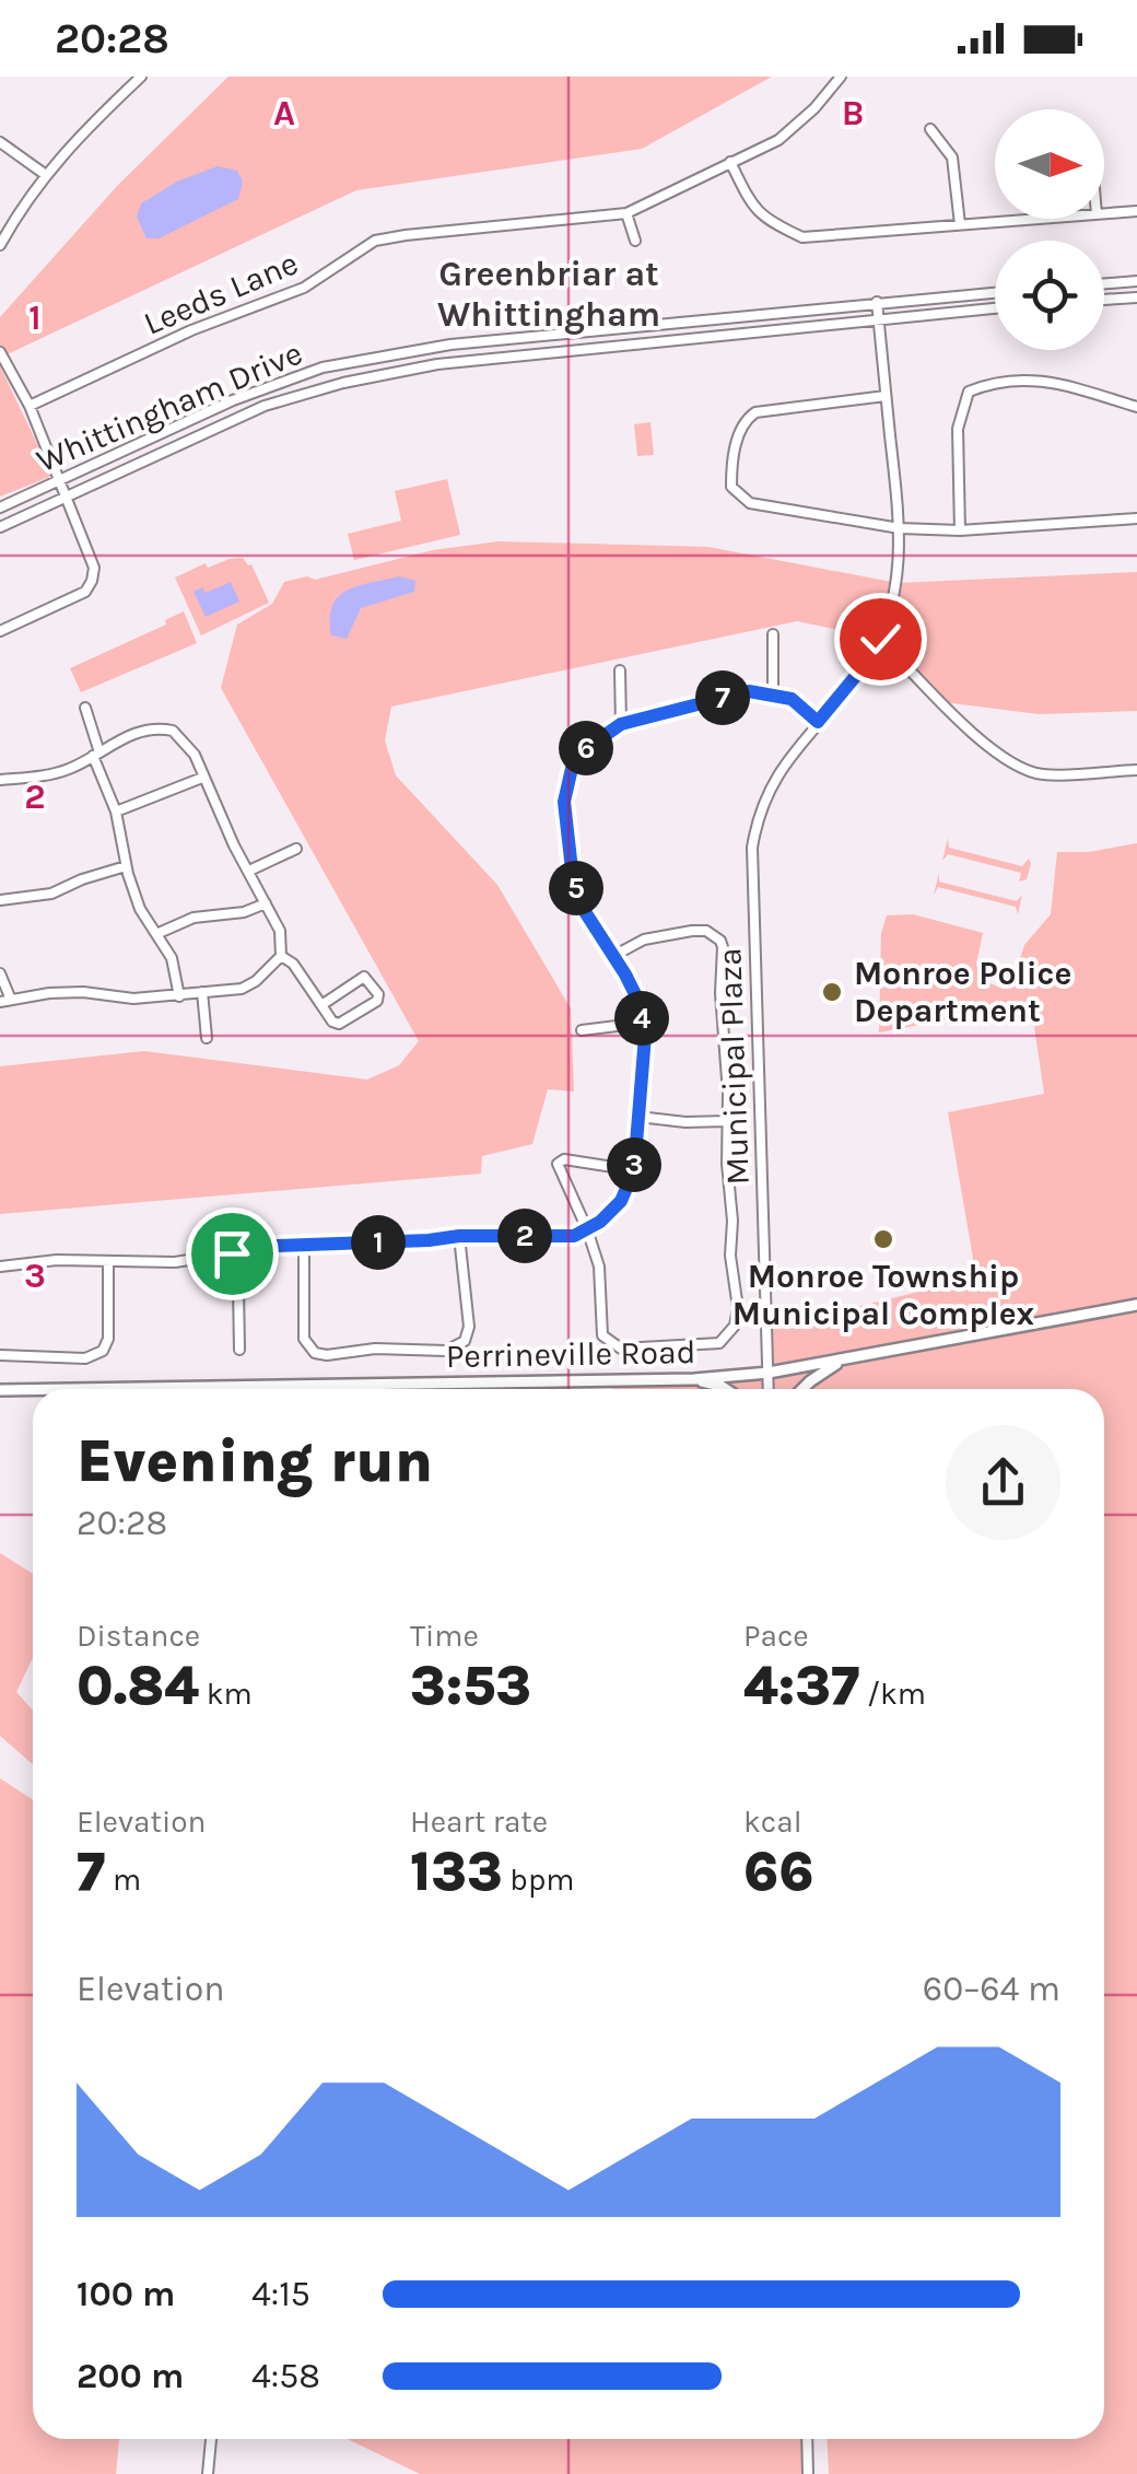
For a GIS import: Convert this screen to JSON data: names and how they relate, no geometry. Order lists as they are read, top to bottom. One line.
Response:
{"streets":{"street":["Leeds Lane","Whittingham Drive","Municipal Plaza","Perrineville Road"]},"crossings":[["Whittingham Drive","Municipal Plaza"],["Municipal Plaza","Perrineville Road"]],"districts":["Greenbriar at Whittingham"],"places":["Monroe Police Department","Monroe Township Municipal Complex"],"north":"right","page":{"status":"20:28","pins":["7","6","5","4","3","2","1"],"heading":["Evening run","20:28"],"stats":[["Distance","0.84 km"],["Time","3:53"],["Pace","4:37 /km"],["Elevation","7 m"],["Heart rate","133 bpm"],["kcal","66"]],"chart":["Elevation","60–64 m"],"list":[{"name":"100 m","note":"4:15"},{"name":"200 m","note":"4:58"}]},"grid":{"columns":["A","B"],"rows":["1","2","3"]}}
